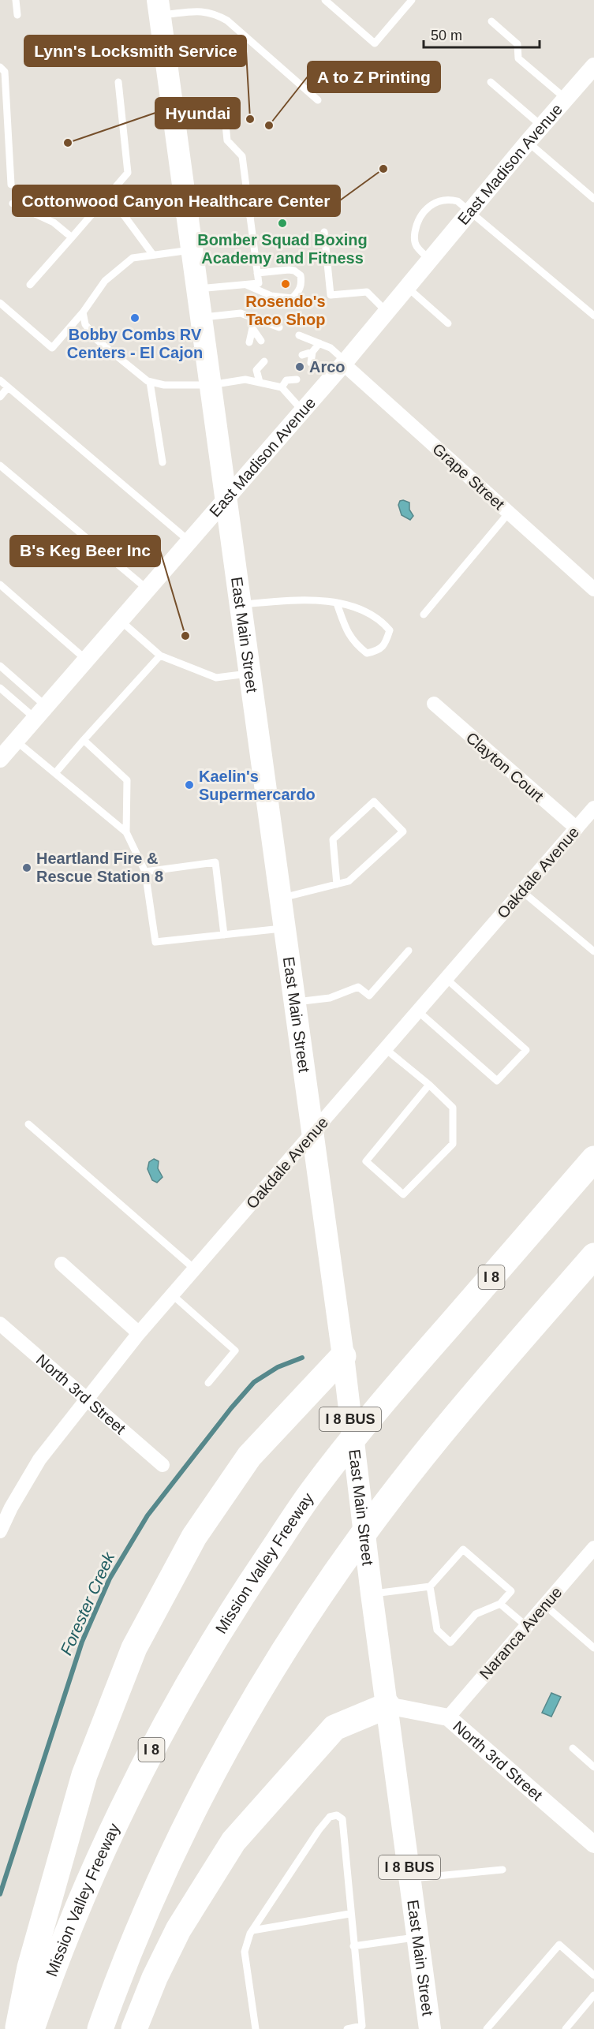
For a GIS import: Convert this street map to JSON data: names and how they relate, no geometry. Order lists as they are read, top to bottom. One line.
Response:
{"streets":{"highway":["I 8","Mission Valley Freeway"],"main road":["East Main Street","I 8 BUS"],"street":["East Madison Avenue","Grape Street","Clayton Court","Oakdale Avenue","North 3rd Street","Naranca Avenue"]},"crossings":[["East Madison Avenue","Grape Street"],["East Madison Avenue","East Main Street"],["East Main Street","Oakdale Avenue"],["East Main Street","North 3rd Street"],["Clayton Court","Oakdale Avenue"],["Oakdale Avenue","North 3rd Street"],["North 3rd Street","Naranca Avenue"]],"water":["Forester Creek"],"places":["Lynn's Locksmith Service","A to Z Printing","Hyundai","Cottonwood Canyon Healthcare Center","Bomber Squad Boxing Academy and Fitness","Rosendo's Taco Shop","Bobby Combs RV Centers - El Cajon","Arco","B's Keg Beer Inc","Kaelin's Supermercardo","Heartland Fire & Rescue Station 8"],"scale_bar":"50 m"}
